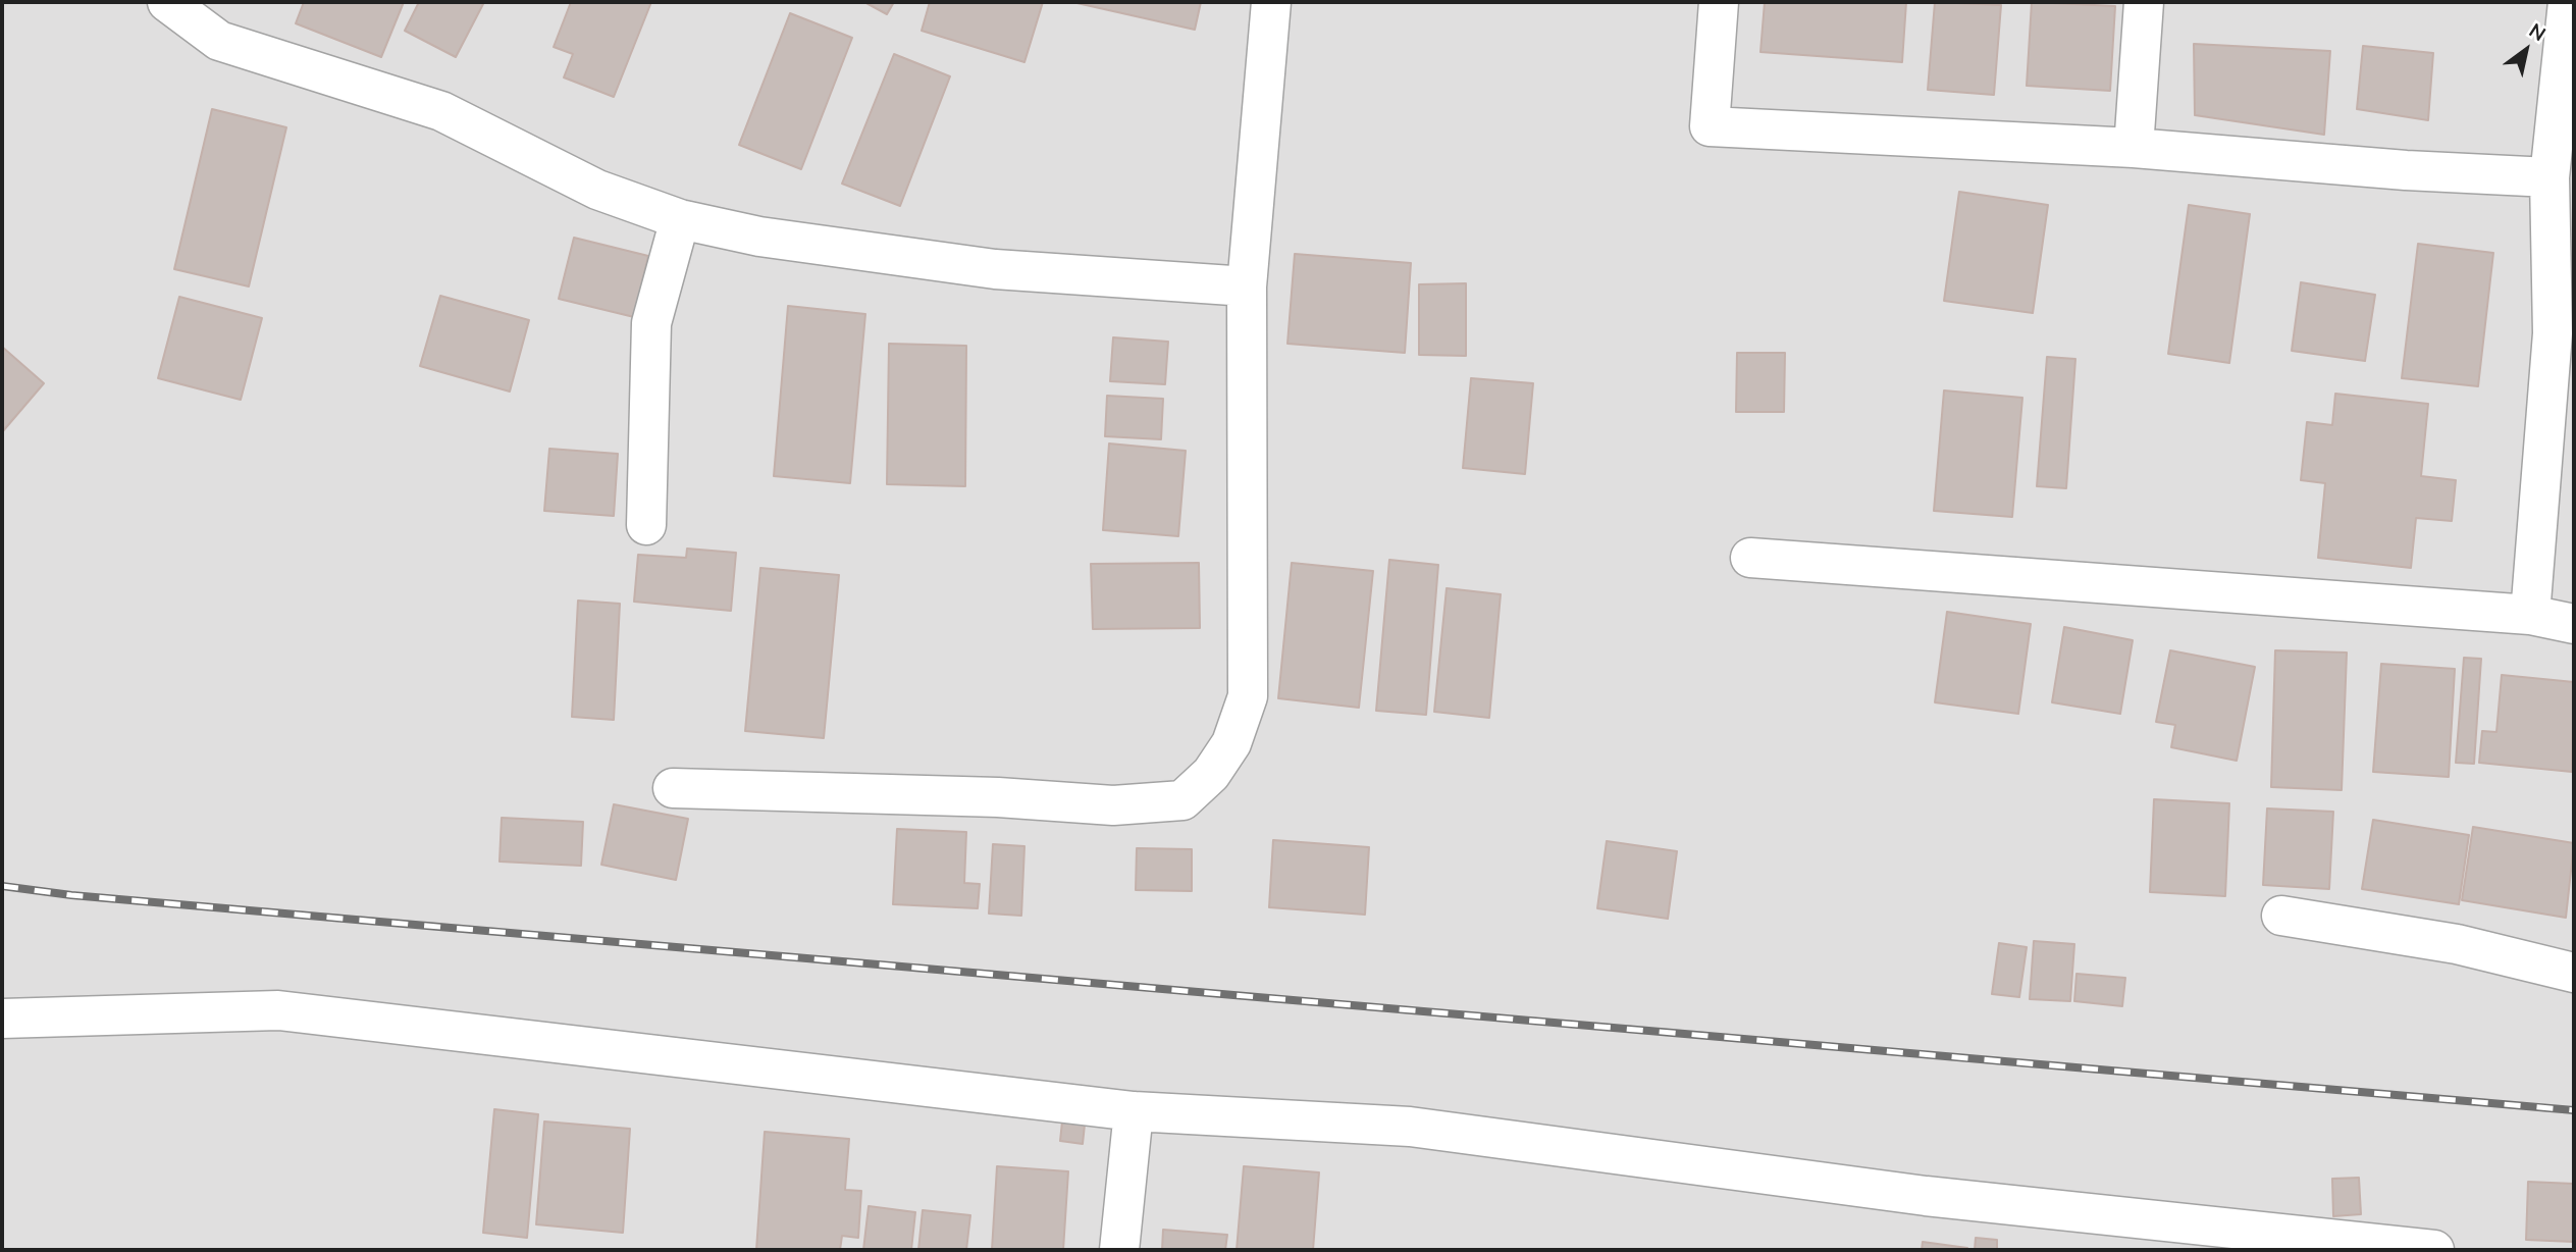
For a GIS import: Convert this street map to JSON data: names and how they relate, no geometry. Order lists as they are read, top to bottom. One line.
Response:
{"north":"top right"}
